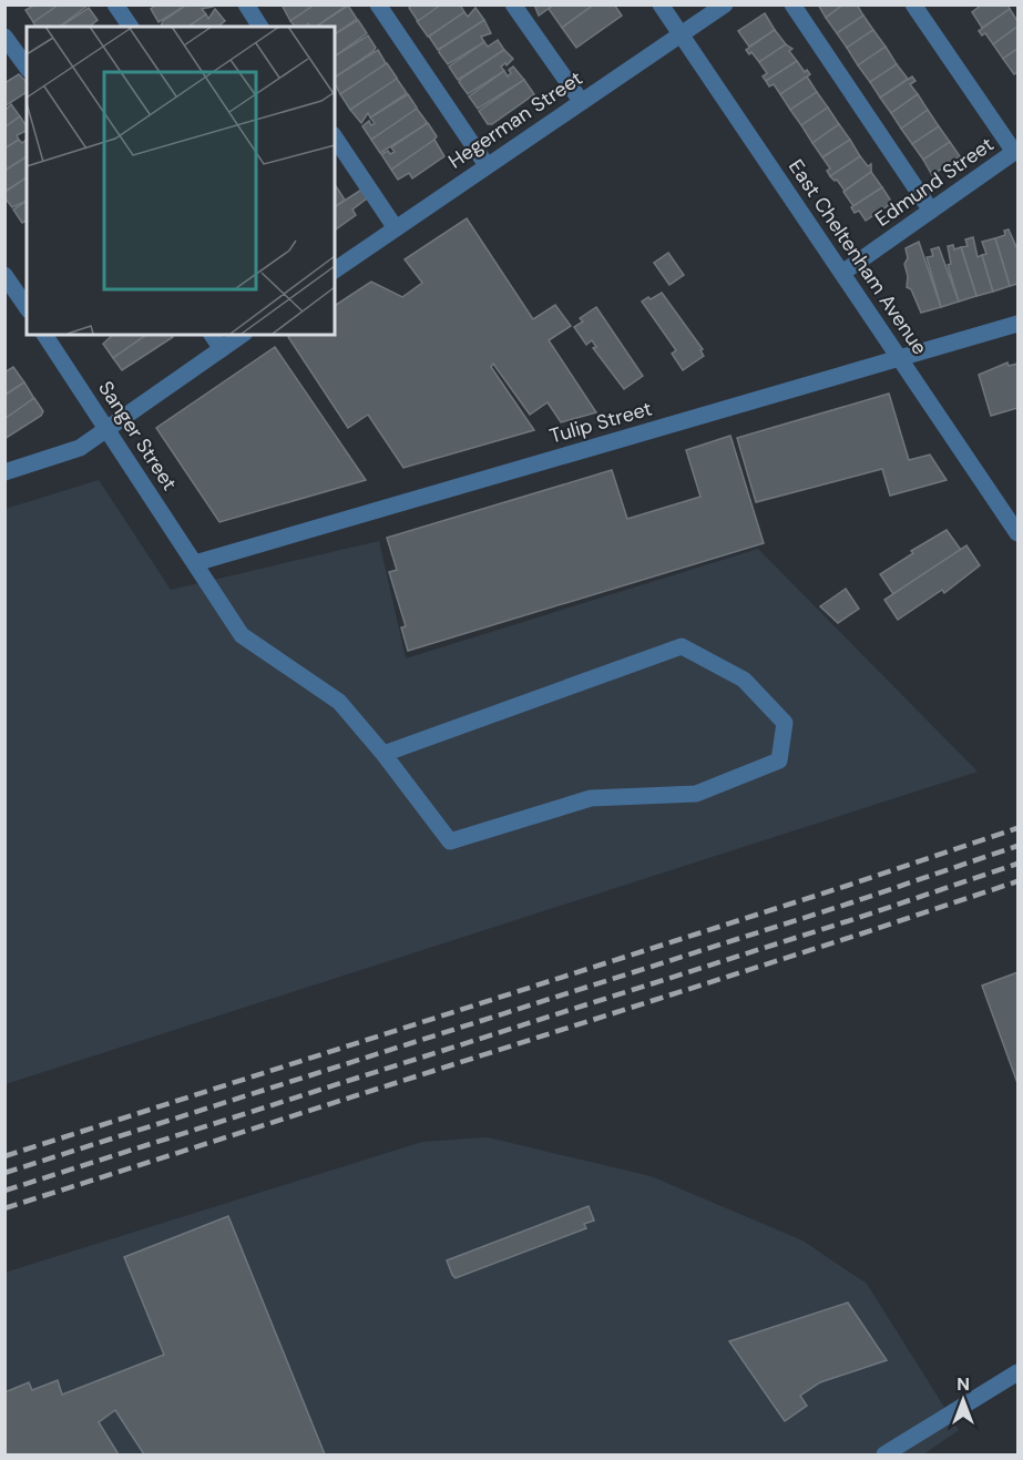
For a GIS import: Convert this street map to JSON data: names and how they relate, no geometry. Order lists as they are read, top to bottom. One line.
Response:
{"streets":{"street":["Hegerman Street","Edmund Street","East Cheltenham Avenue","Tulip Street","Sanger Street"]},"crossings":[["Hegerman Street","East Cheltenham Avenue"],["Edmund Street","East Cheltenham Avenue"],["East Cheltenham Avenue","Tulip Street"],["Tulip Street","Sanger Street"]],"north":"top"}
